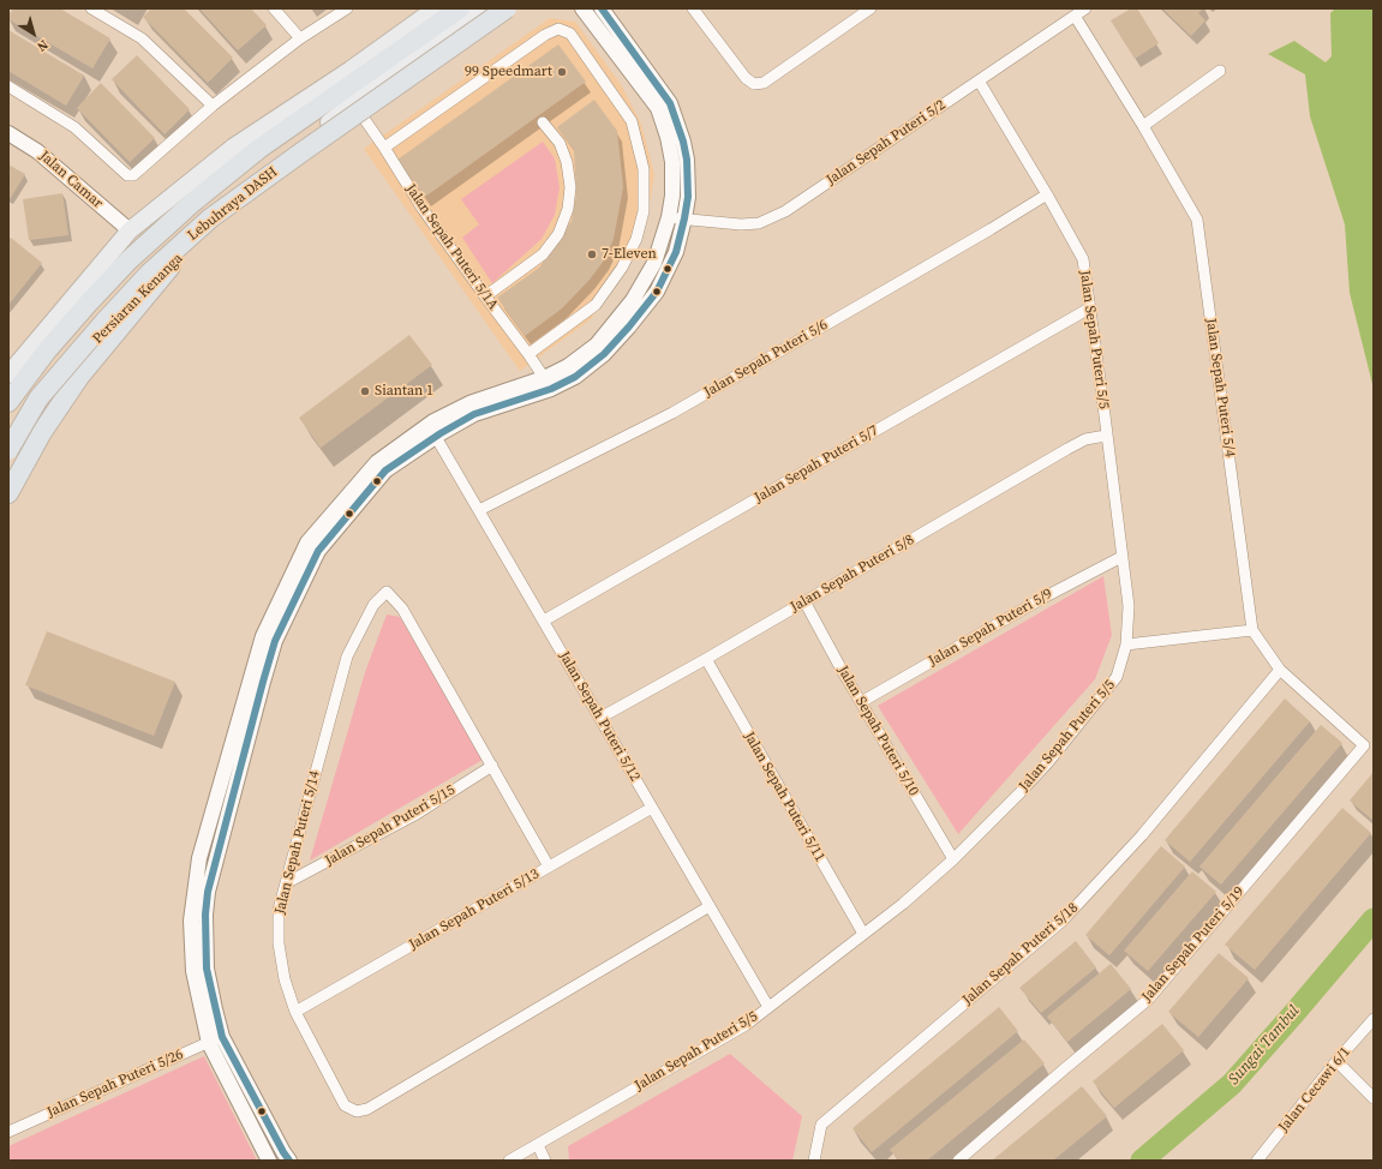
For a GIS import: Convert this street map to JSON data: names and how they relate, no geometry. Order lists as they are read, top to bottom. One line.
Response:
{"streets":{"highway":["Lebuhraya DASH"],"main road":["Persiaran Kenanga"],"street":["Jalan Sepah Puteri 5/2","Jalan Camar","Jalan Sepah Puteri 5/1A","Jalan Sepah Puteri 5/5","Jalan Sepah Puteri 5/6","Jalan Sepah Puteri 5/4","Jalan Sepah Puteri 5/7","Jalan Sepah Puteri 5/8","Jalan Sepah Puteri 5/9","Jalan Sepah Puteri 5/12","Jalan Sepah Puteri 5/10","Jalan Sepah Puteri 5/11","Jalan Sepah Puteri 5/15","Jalan Sepah Puteri 5/14","Jalan Sepah Puteri 5/13","Jalan Sepah Puteri 5/19","Jalan Sepah Puteri 5/18","Jalan Sepah Puteri 5/26","Jalan Cecawi 6/1"]},"crossings":[["Jalan Sepah Puteri 5/2","Jalan Sepah Puteri 5/5"],["Jalan Sepah Puteri 5/2","Jalan Sepah Puteri 5/4"],["Lebuhraya DASH","Persiaran Kenanga"],["Jalan Sepah Puteri 5/1A","Persiaran Kenanga"],["Jalan Sepah Puteri 5/5","Jalan Sepah Puteri 5/6"],["Jalan Sepah Puteri 5/5","Jalan Sepah Puteri 5/7"],["Jalan Sepah Puteri 5/5","Jalan Sepah Puteri 5/8"],["Jalan Sepah Puteri 5/5","Jalan Sepah Puteri 5/9"],["Jalan Sepah Puteri 5/5","Jalan Sepah Puteri 5/12"],["Jalan Sepah Puteri 5/5","Jalan Sepah Puteri 5/10"],["Jalan Sepah Puteri 5/5","Jalan Sepah Puteri 5/11"],["Jalan Sepah Puteri 5/6","Jalan Sepah Puteri 5/12"],["Jalan Sepah Puteri 5/4","Jalan Sepah Puteri 5/19"],["Jalan Sepah Puteri 5/4","Jalan Sepah Puteri 5/18"],["Jalan Sepah Puteri 5/7","Jalan Sepah Puteri 5/12"],["Jalan Sepah Puteri 5/8","Jalan Sepah Puteri 5/12"],["Jalan Sepah Puteri 5/8","Jalan Sepah Puteri 5/10"],["Jalan Sepah Puteri 5/8","Jalan Sepah Puteri 5/11"],["Jalan Sepah Puteri 5/9","Jalan Sepah Puteri 5/10"],["Jalan Sepah Puteri 5/12","Jalan Sepah Puteri 5/14"],["Jalan Sepah Puteri 5/12","Jalan Sepah Puteri 5/13"],["Jalan Sepah Puteri 5/15","Jalan Sepah Puteri 5/14"],["Jalan Sepah Puteri 5/14","Jalan Sepah Puteri 5/13"]],"water":["Sungai Tambul"],"places":["99 Speedmart","7-Eleven","Siantan 1"],"north":"bottom right"}
